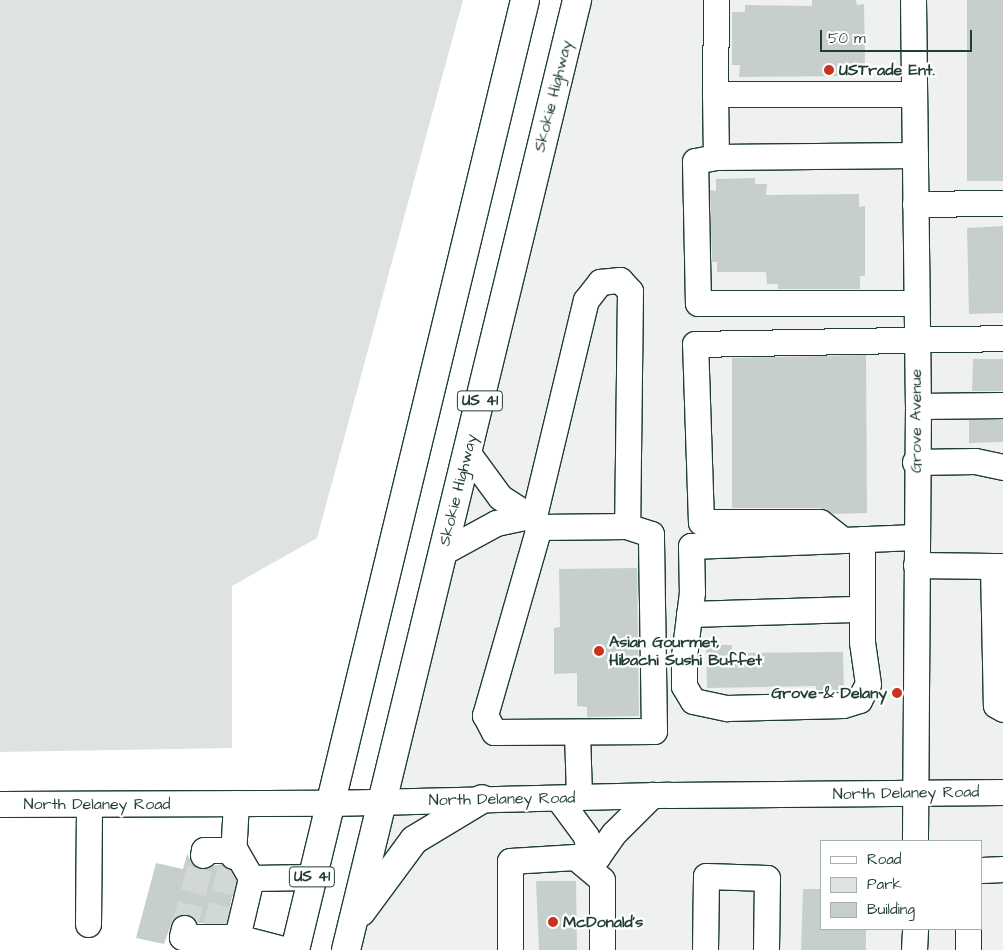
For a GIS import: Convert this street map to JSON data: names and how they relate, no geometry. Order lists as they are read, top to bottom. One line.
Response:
{"streets":{"highway":["Skokie Highway","US 41"],"street":["Grove Avenue","North Delaney Road"]},"crossings":[["Skokie Highway","North Delaney Road"],["US 41","North Delaney Road"],["Grove Avenue","North Delaney Road"]],"places":["USTrade Ent.","Asian Gourmet, Hibachi Sushi Buffet","Grove & Delany","McDonald's"],"legend":["Road","Park","Building"],"scale_bar":"50 m"}
